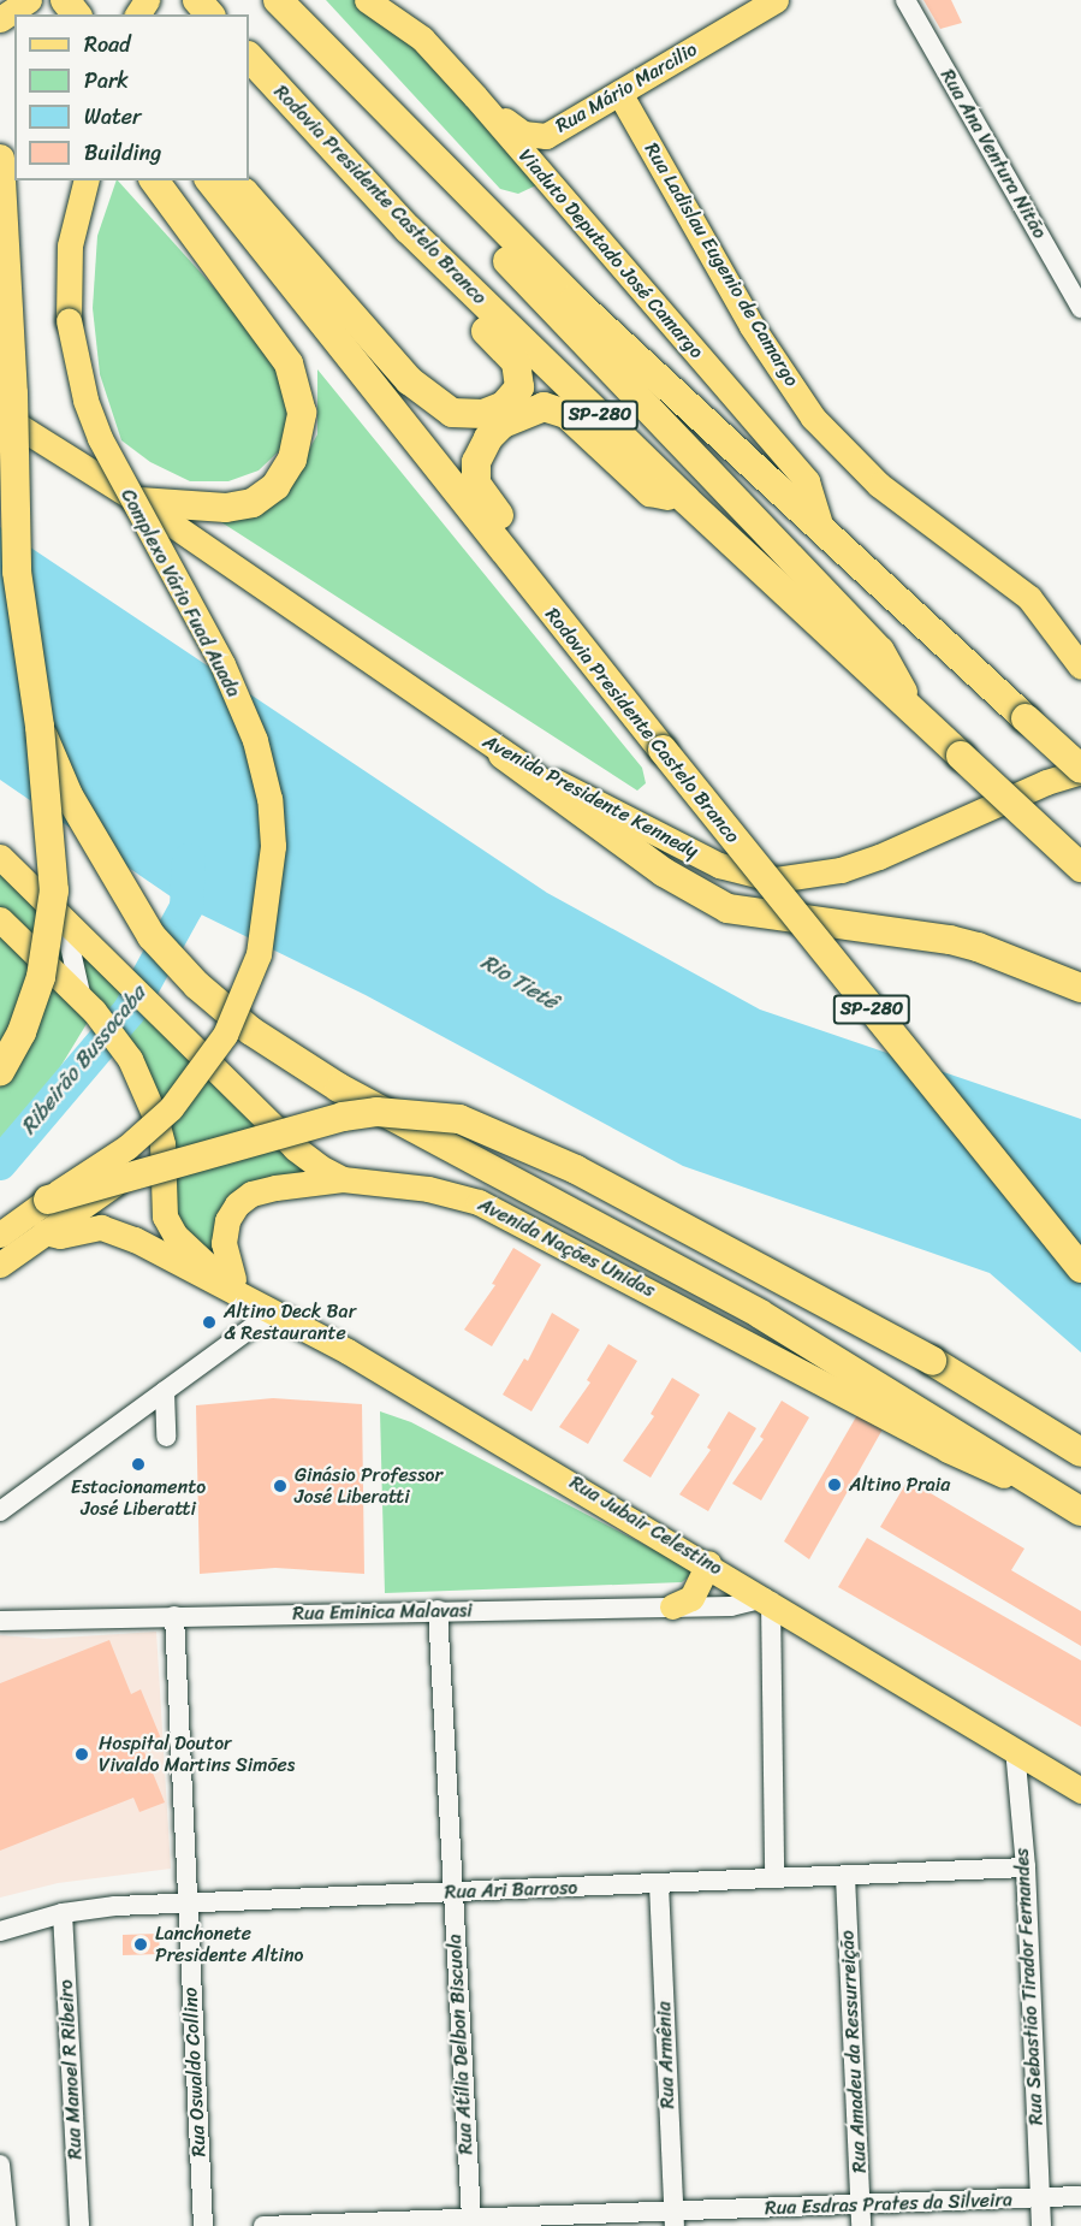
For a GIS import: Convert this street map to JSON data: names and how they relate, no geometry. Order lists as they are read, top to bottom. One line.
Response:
{"streets":{"highway":["Rodovia Presidente Castelo Branco","SP-280","Avenida Nações Unidas"],"main road":["Rua Mário Marcilio","Viaduto Deputado José Camargo","Rua Ladislau Eugenio de Camargo","Complexo Vário Fuad Auada","Avenida Presidente Kennedy","Rua Jubair Celestino"],"street":["Rua Ana Ventura Nitão","Rua Eminica Malavasi","Rua Ari Barroso","Rua Sebastião Tirador Fernandes","Rua Atília Delbon Biscuola","Rua Amadeu da Ressurreição","Rua Armênia","Rua Manoel R Ribeiro","Rua Oswaldo Collino","Rua Esdras Prates da Silveira"]},"crossings":[["Rua Mário Marcilio","Rua Ladislau Eugenio de Camargo"],["Rua Jubair Celestino","Rua Eminica Malavasi"],["Rua Jubair Celestino","Rua Sebastião Tirador Fernandes"],["Rua Eminica Malavasi","Rua Atília Delbon Biscuola"],["Rua Eminica Malavasi","Rua Oswaldo Collino"],["Rua Ari Barroso","Rua Sebastião Tirador Fernandes"],["Rua Ari Barroso","Rua Atília Delbon Biscuola"],["Rua Ari Barroso","Rua Amadeu da Ressurreição"],["Rua Ari Barroso","Rua Armênia"],["Rua Ari Barroso","Rua Manoel R Ribeiro"],["Rua Ari Barroso","Rua Oswaldo Collino"],["Rua Sebastião Tirador Fernandes","Rua Esdras Prates da Silveira"],["Rua Atília Delbon Biscuola","Rua Esdras Prates da Silveira"],["Rua Amadeu da Ressurreição","Rua Esdras Prates da Silveira"],["Rua Armênia","Rua Esdras Prates da Silveira"]],"water":["Rio Tietê","Ribeirão Bussocaba"],"places":["Altino Deck Bar & Restaurante","Estacionamento José Liberatti","Altino Praia","Ginásio Professor José Liberatti","Hospital Doutor Vivaldo Martins Simões","Lanchonete Presidente Altino"],"legend":["Road","Park","Water","Building"]}
